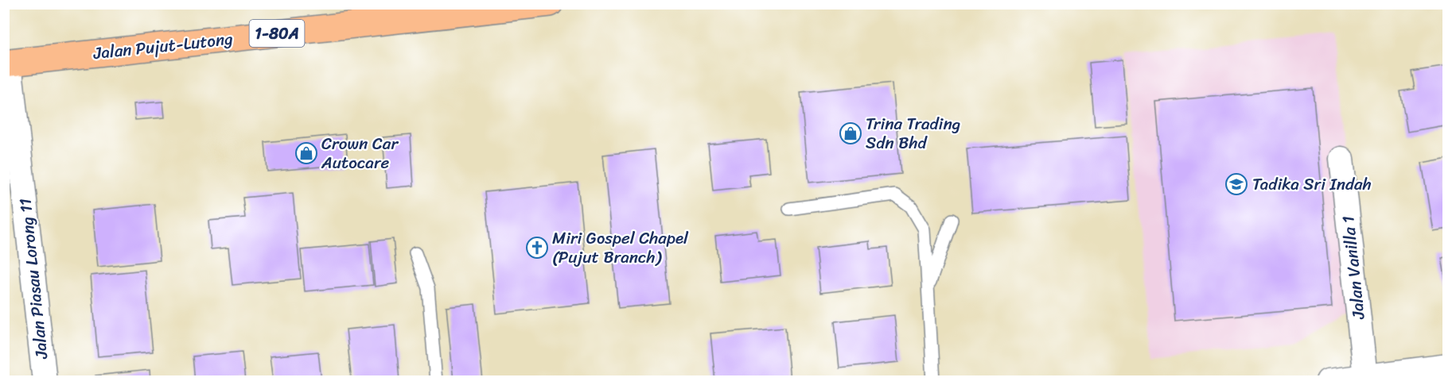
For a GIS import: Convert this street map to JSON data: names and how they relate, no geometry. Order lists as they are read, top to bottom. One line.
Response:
{"streets":{"highway":["1-80A","Jalan Pujut-Lutong"],"street":["Jalan Vanilla 1","Jalan Piasau Lorong 11"]},"crossings":[["Jalan Pujut-Lutong","Jalan Piasau Lorong 11"]],"places":{"shop":["Trina Trading Sdn Bhd","Crown Car Autocare"],"school or university":["Tadika Sri Indah"],"church":["Miri Gospel Chapel (Pujut Branch)"]}}
